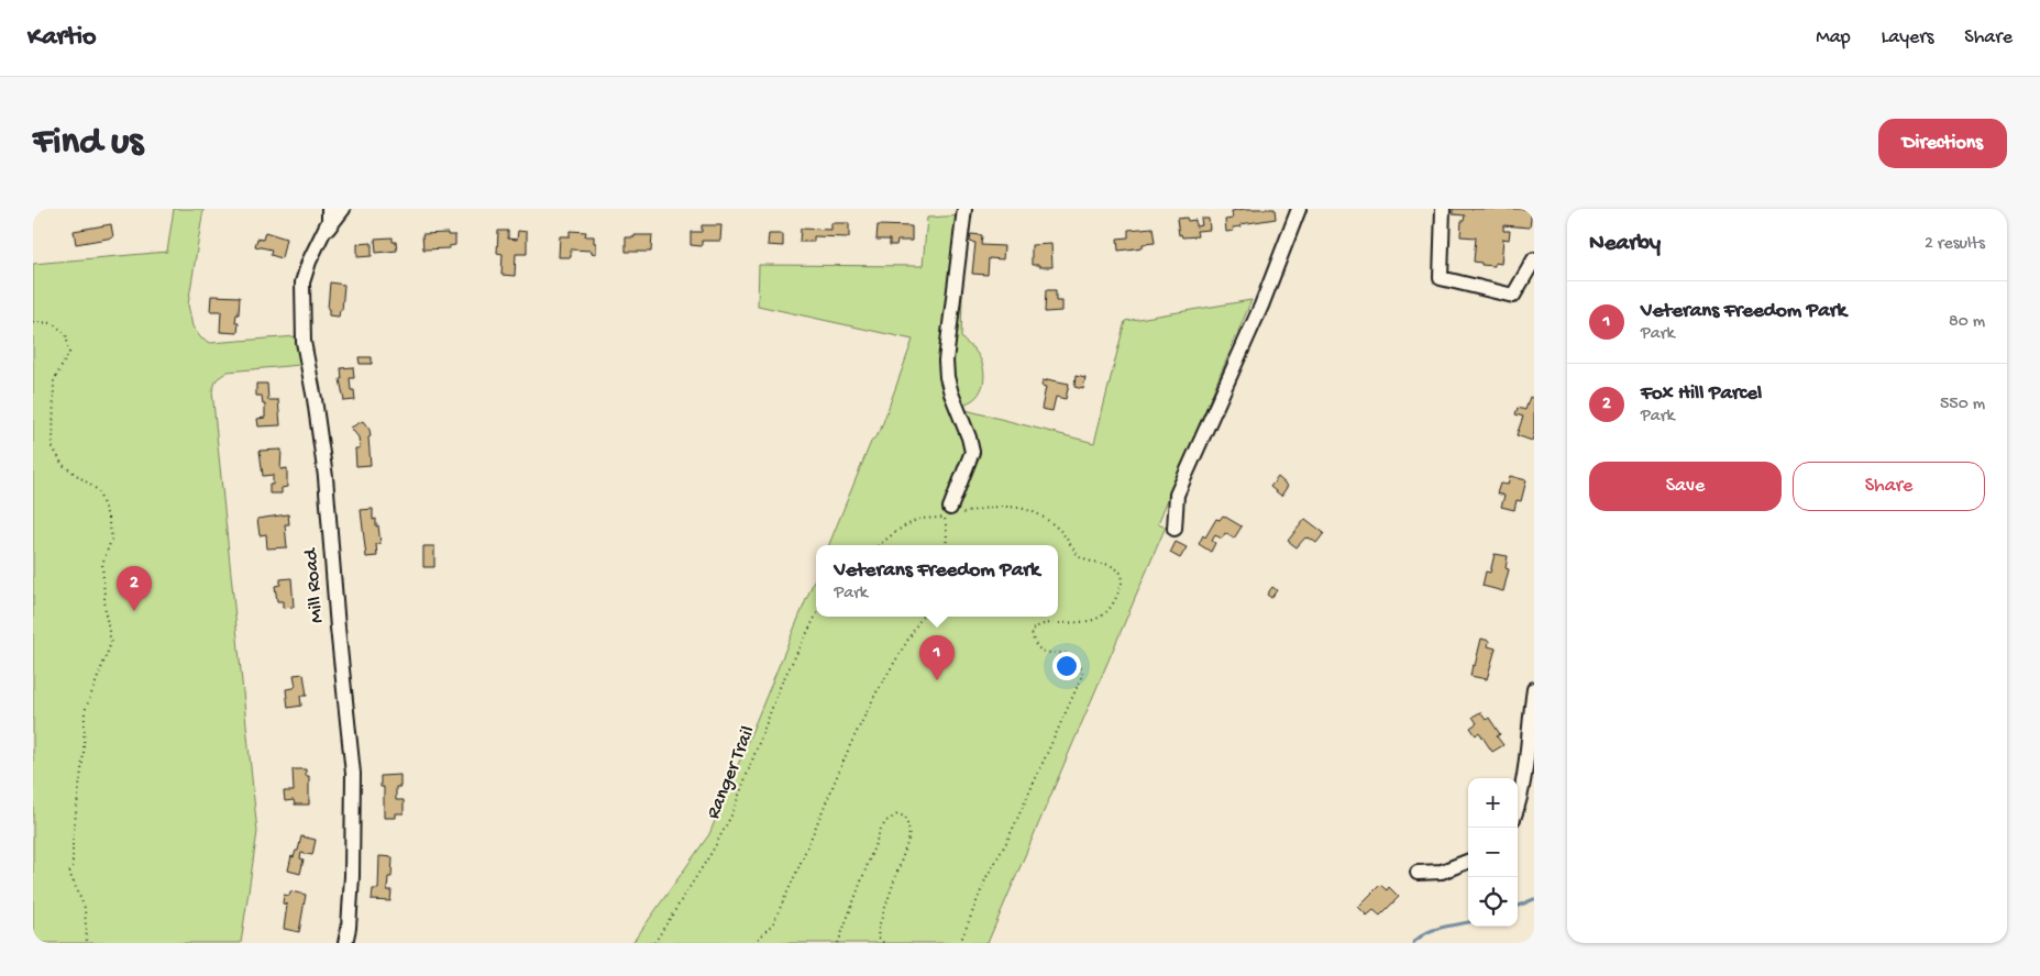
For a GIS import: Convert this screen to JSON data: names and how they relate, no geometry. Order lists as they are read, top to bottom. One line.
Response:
{"streets":{"street":["Mill Road"],"path":["Ranger Trail"]},"page":{"header":"Kartio","nav":["Map","Layers","Share"],"buttons":["Directions",["Save","Share"]],"title":"Find us","heading":["Nearby","2 results"],"list":[{"mark":"1","name":"Veterans Freedom Park","note":"Park","value":"80 m"},{"mark":"2","name":"Fox Hill Parcel","note":"Park","value":"550 m"}],"popup":["Veterans Freedom Park","Park"],"pins":["2","1"],"map_buttons":["+","−"]}}
